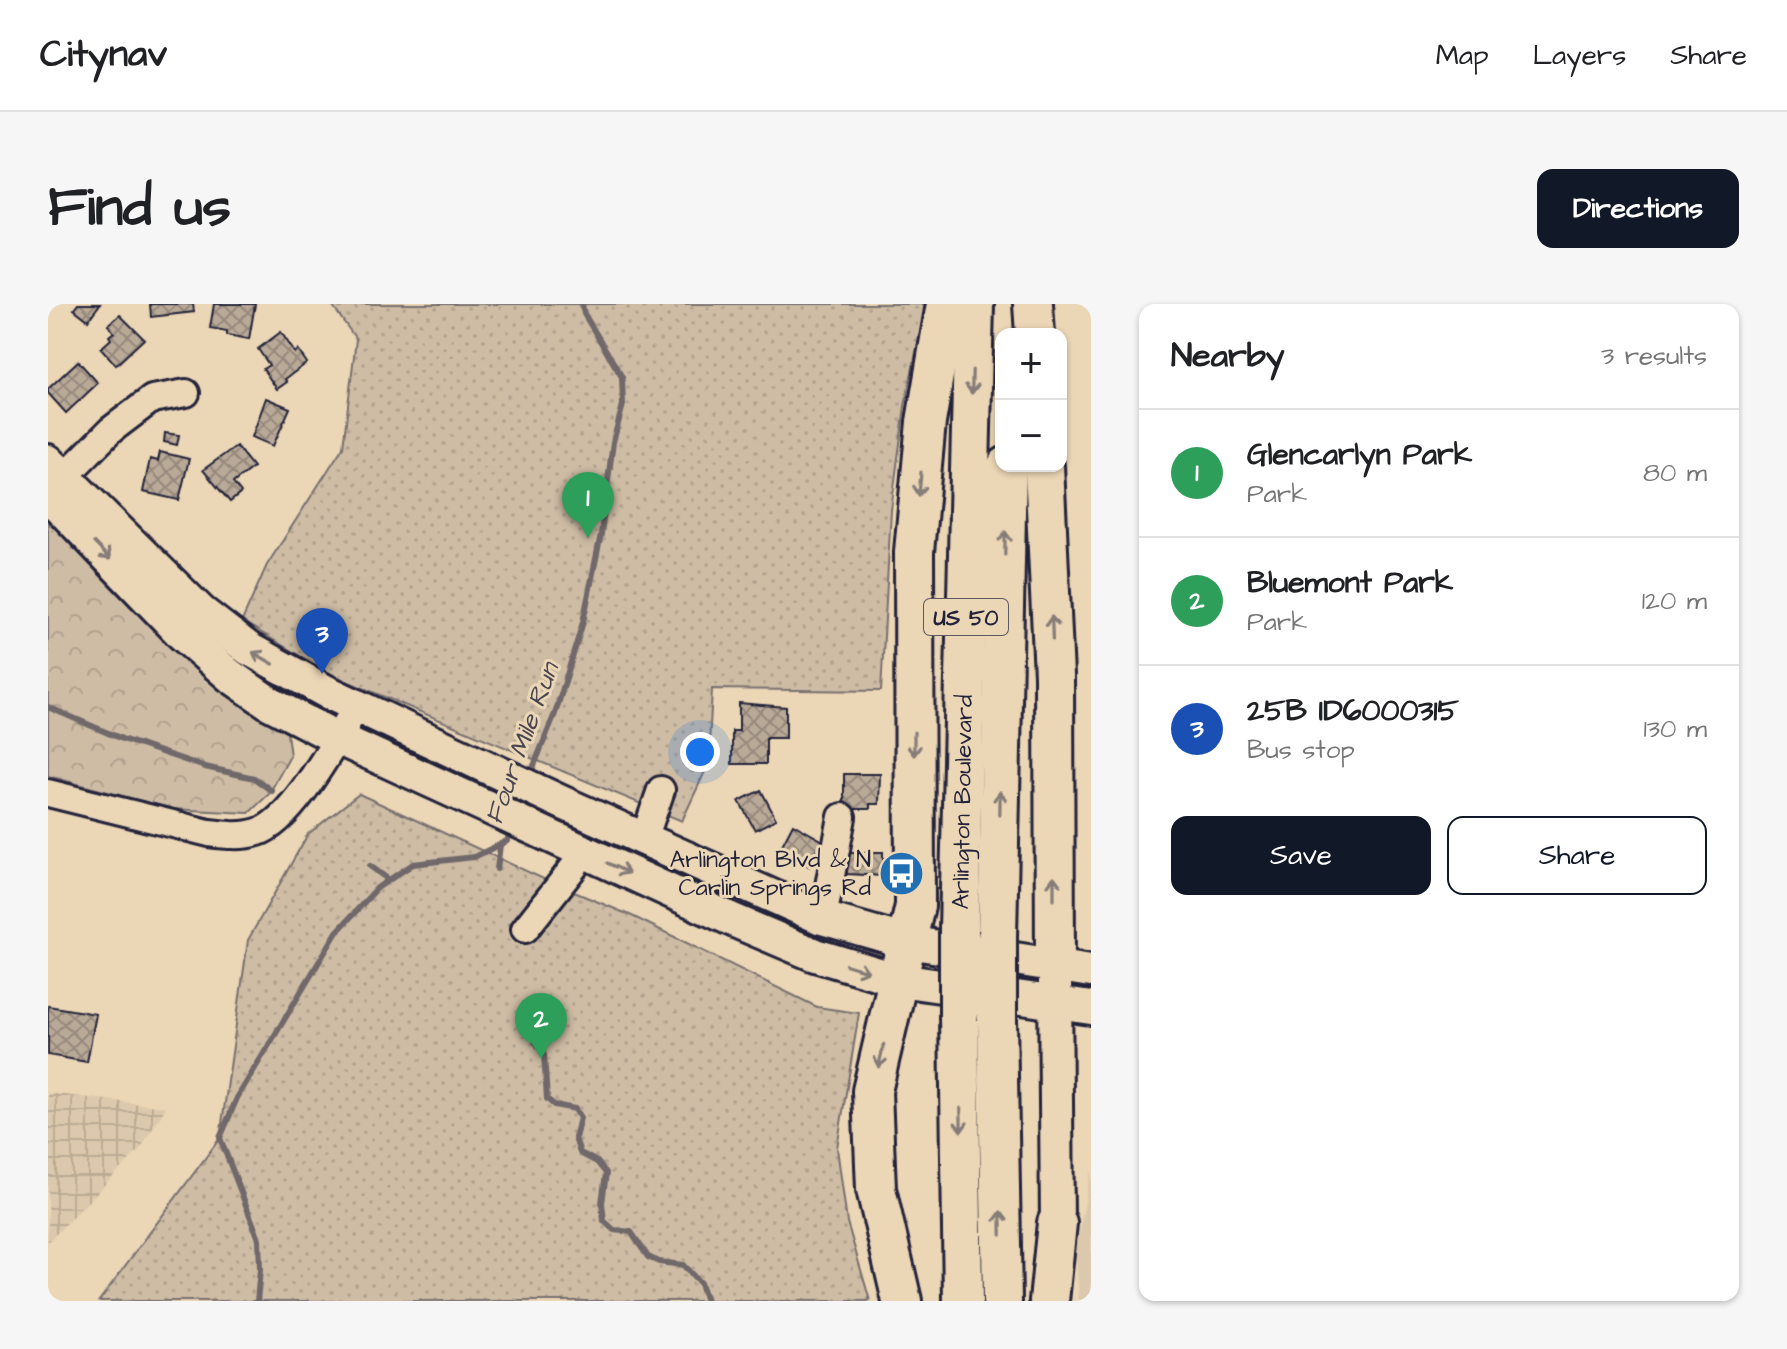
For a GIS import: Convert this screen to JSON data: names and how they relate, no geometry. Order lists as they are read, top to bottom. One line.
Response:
{"streets":{"highway":["US 50","Arlington Boulevard"]},"water":["Four Mile Run"],"places":{"bus stop":["Arlington Blvd & N Carlin Springs Rd"]},"page":{"header":"Citynav","nav":["Map","Layers","Share"],"title":"Find us","buttons":["Directions",["Save","Share"]],"heading":["Nearby","3 results"],"map_buttons":["+","−"],"list":[{"mark":"1","name":"Glencarlyn Park","note":"Park","value":"80 m"},{"mark":"2","name":"Bluemont Park","note":"Park","value":"120 m"},{"mark":"3","name":"25B ID6000315","note":"Bus stop","value":"130 m"}],"pins":["1","3","2"]}}
